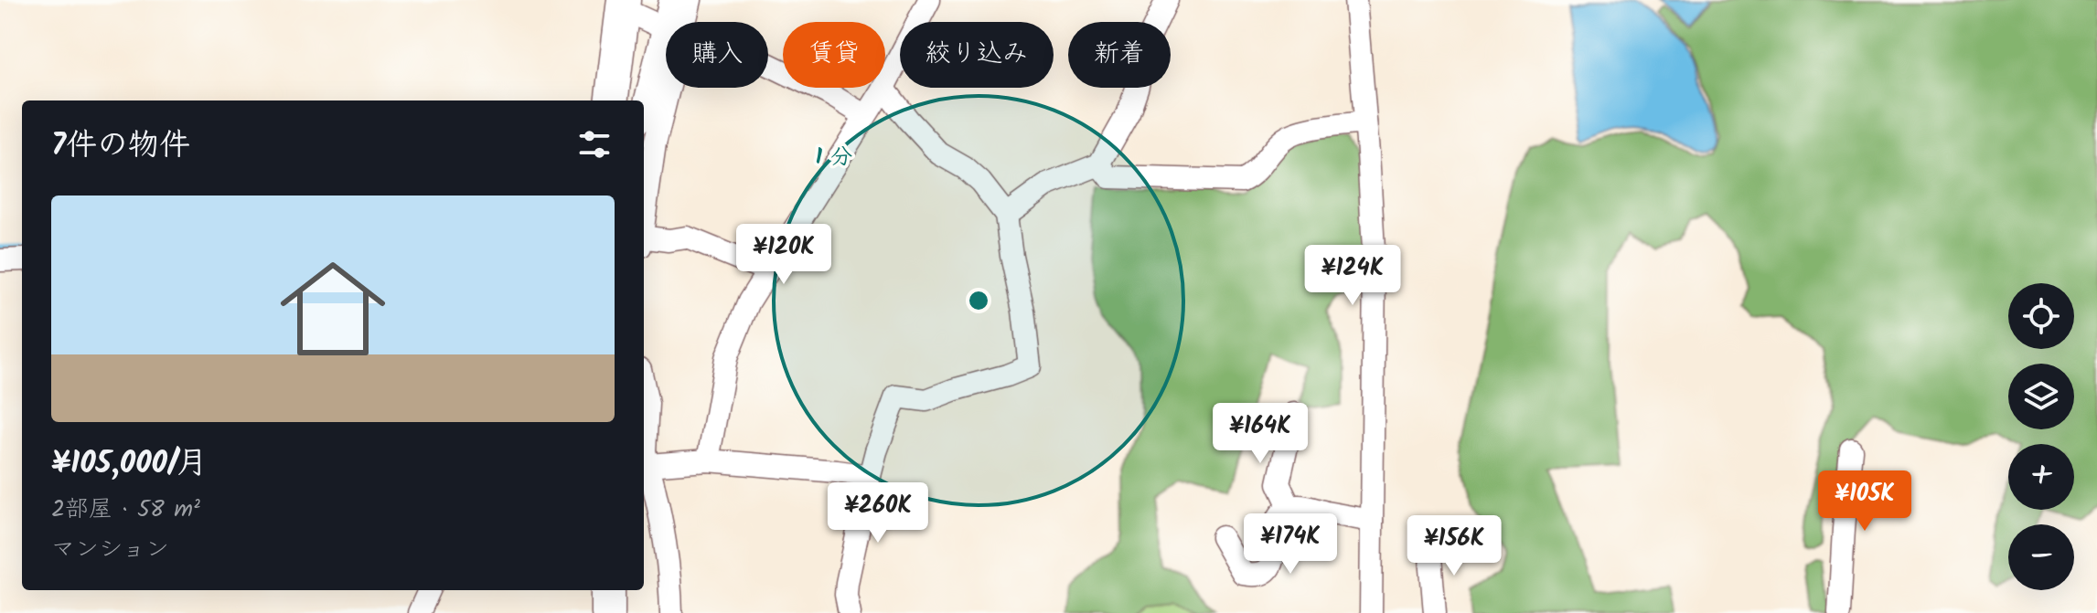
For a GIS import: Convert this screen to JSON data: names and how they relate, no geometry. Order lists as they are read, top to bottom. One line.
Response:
{"page":{"chip":["購入","賃貸","絞り込み","新着"],"heading":"7件の物件","list":[{"name":"¥105,000/月","note":"2部屋 · 58 m² · マンション"}],"price":["¥120K","¥124K","¥164K","¥105K","¥260K","¥174K","¥156K"],"map_buttons":["+","−"]},"rings":["1 分"]}
